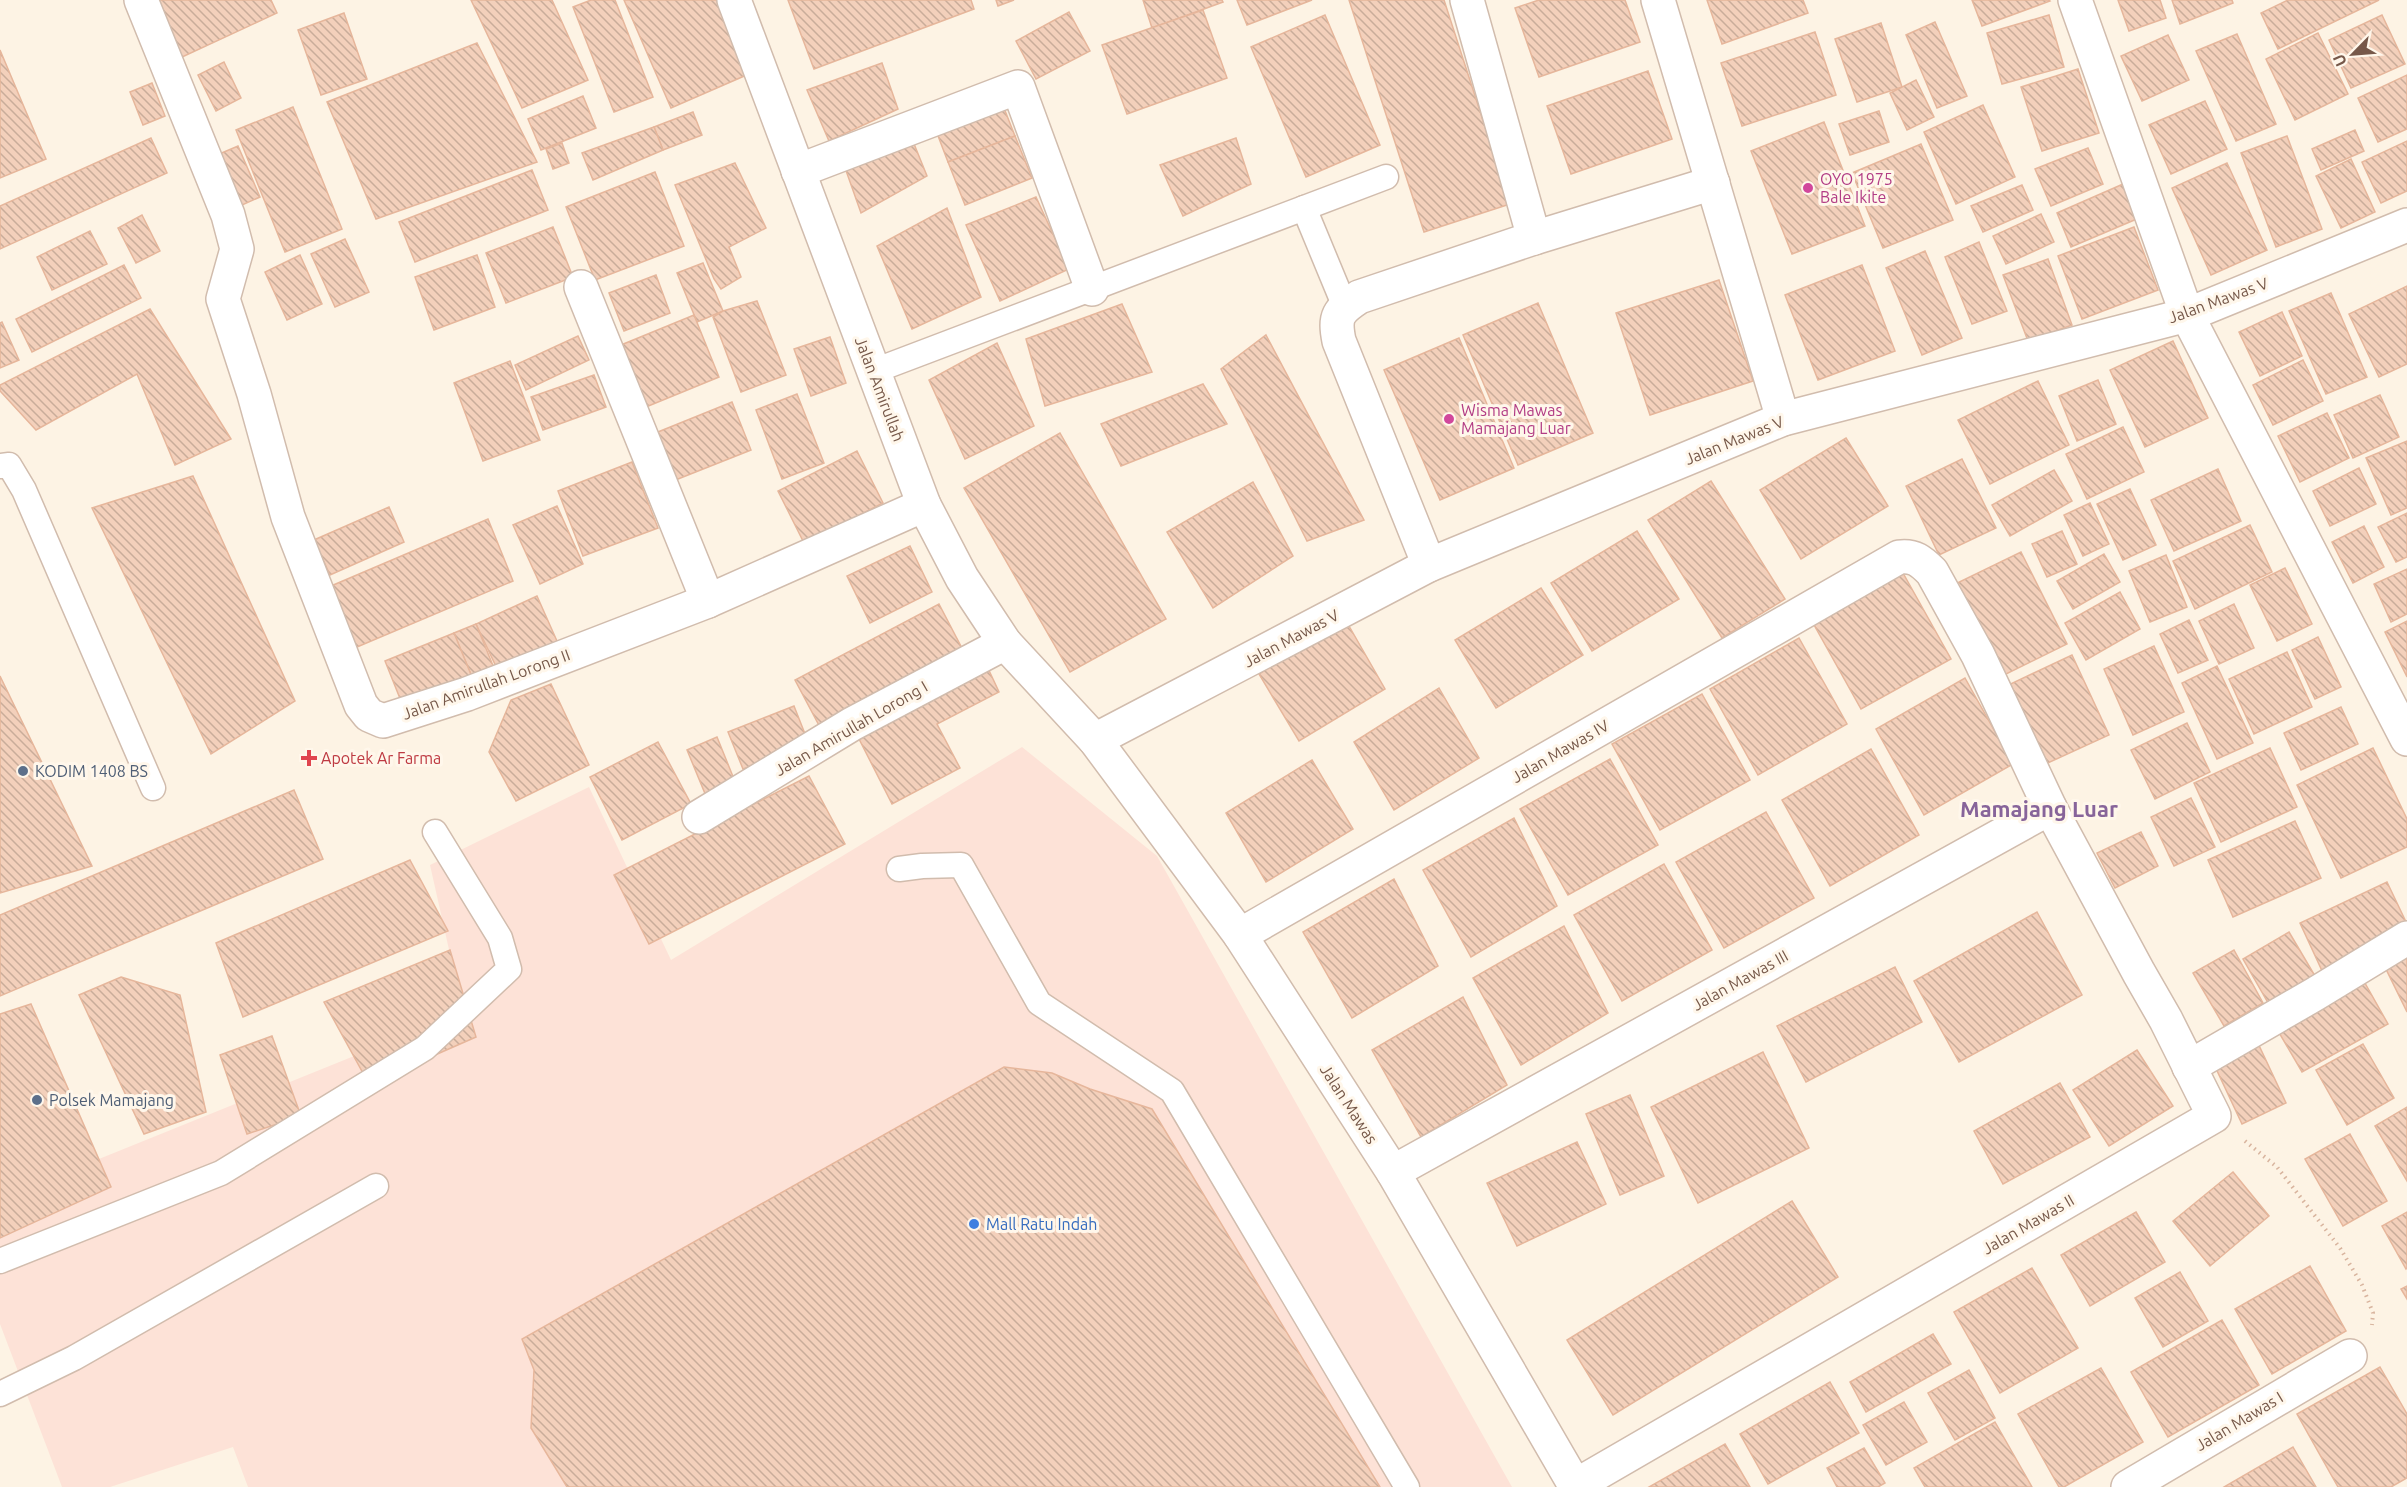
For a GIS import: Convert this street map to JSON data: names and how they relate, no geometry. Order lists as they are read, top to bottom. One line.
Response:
{"streets":{"street":["Jalan Mawas V","Jalan Amirullah","Jalan Amirullah Lorong II","Jalan Amirullah Lorong I","Jalan Mawas IV","Jalan Mawas III","Jalan Mawas","Jalan Mawas II","Jalan Mawas I"]},"crossings":[["Jalan Mawas V","Jalan Amirullah"],["Jalan Mawas V","Jalan Mawas"],["Jalan Amirullah","Jalan Amirullah Lorong II"],["Jalan Amirullah","Jalan Amirullah Lorong I"],["Jalan Amirullah","Jalan Mawas"],["Jalan Mawas IV","Jalan Mawas III"],["Jalan Mawas IV","Jalan Mawas"],["Jalan Mawas III","Jalan Mawas"],["Jalan Mawas","Jalan Mawas II"]],"districts":["Mamajang Luar"],"places":{"other":["OYO 1975 Bale Ikite","Wisma Mawas Mamajang Luar","KODIM 1408 BS","Polsek Mamajang","Mall Ratu Indah"],"health":["Apotek Ar Farma"]},"north":"bottom left"}
